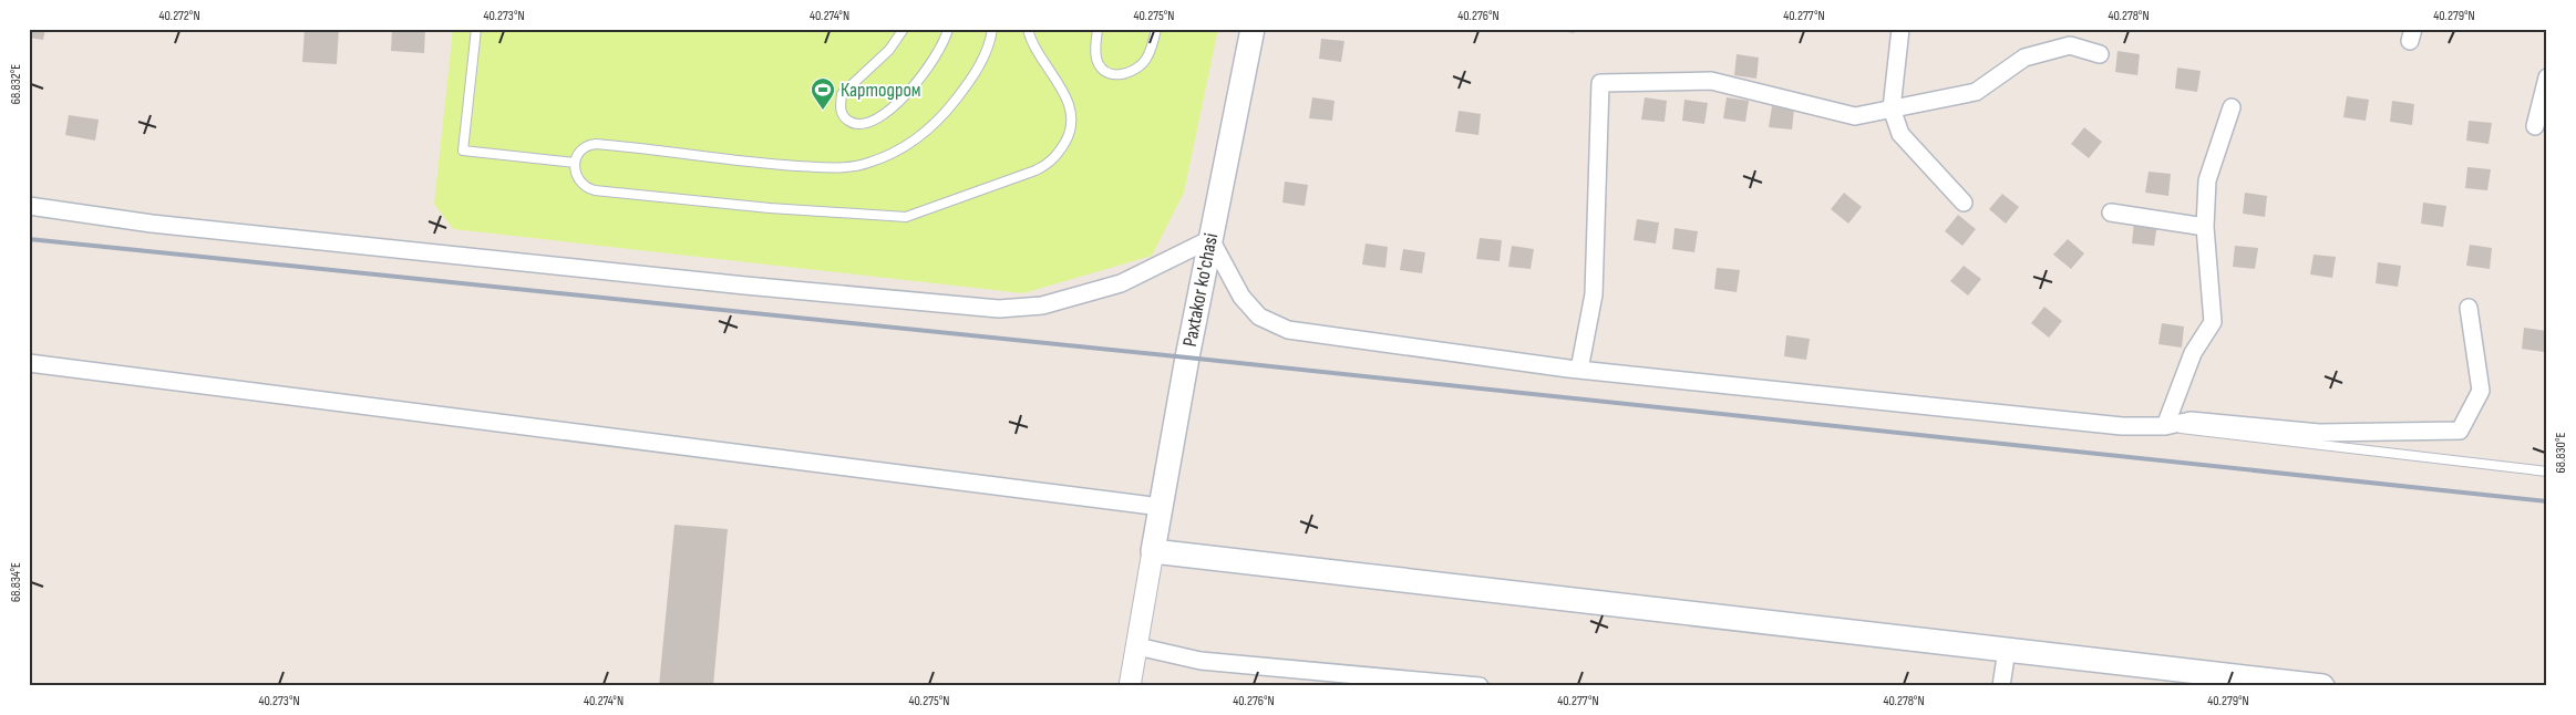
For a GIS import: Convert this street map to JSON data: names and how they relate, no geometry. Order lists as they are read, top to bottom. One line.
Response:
{"streets":{"main road":["Paxtakor ko'chasi"]},"places":{"sports":["Картодром"]},"coordinates":["40.272°N","40.273°N","40.274°N","40.275°N","40.276°N","40.277°N","40.278°N","40.279°N","68.832°E","68.830°E","68.834°E"]}
